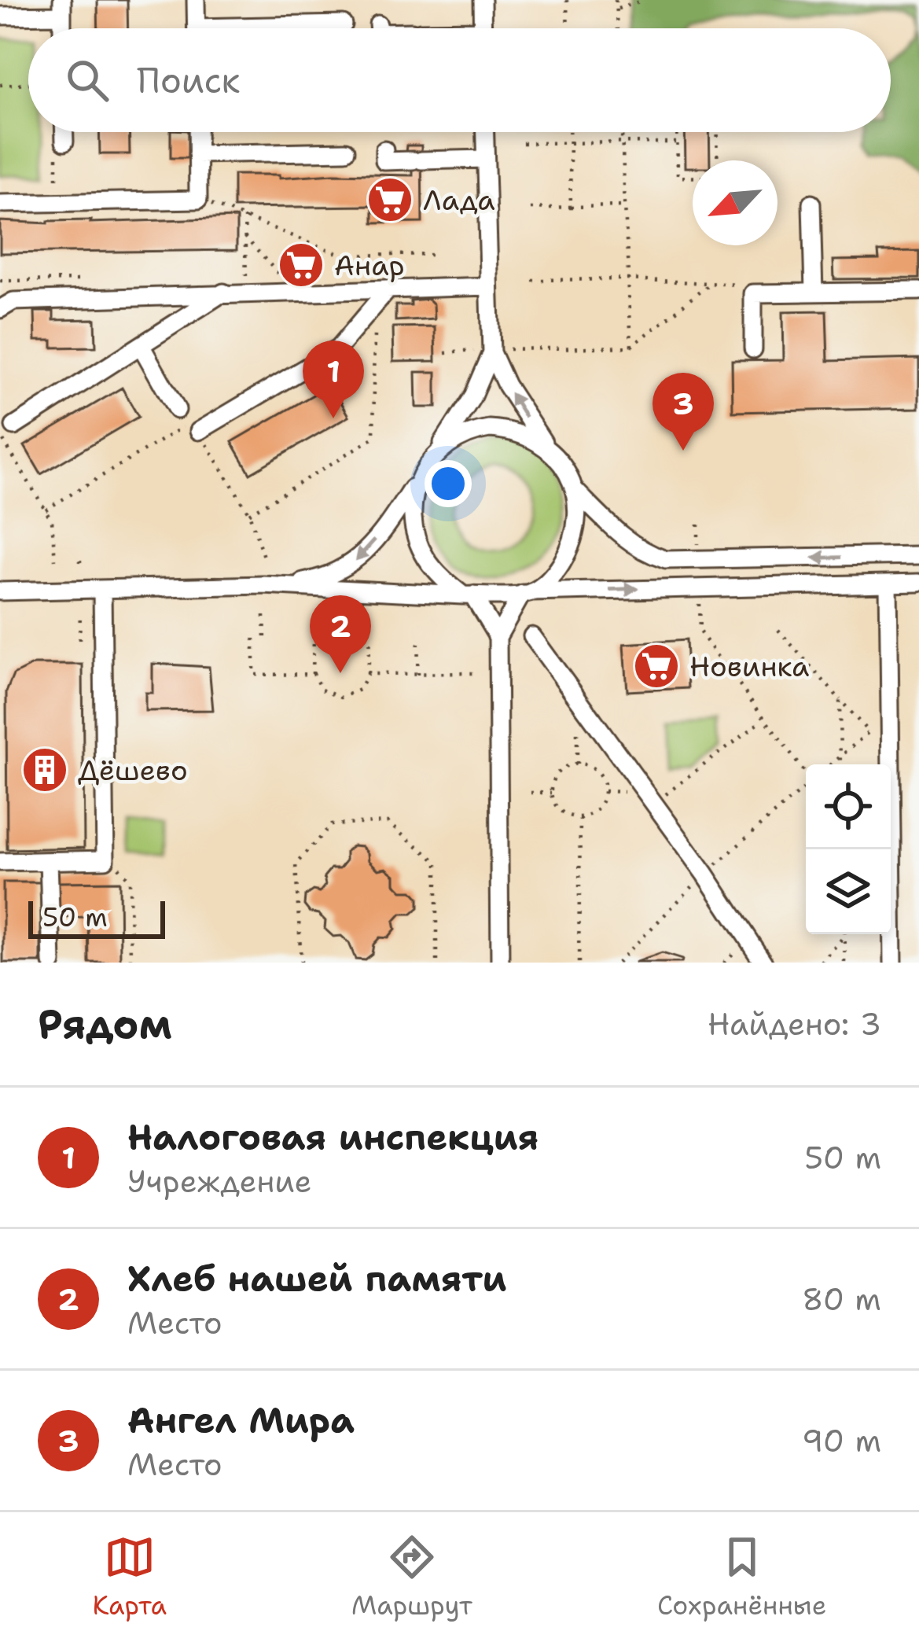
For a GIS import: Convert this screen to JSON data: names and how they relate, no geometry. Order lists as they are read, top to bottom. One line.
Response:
{"places":{"supermarket":["Лада","Анар","Новинка"],"building":["Дёшево"]},"scale_bar":"50 m","north":"bottom left","page":{"search":"Поиск","pins":["1","3","2"],"scale":"50 m","heading":["Рядом","Найдено: 3"],"list":[{"mark":"1","name":"Налоговая инспекция","note":"Учреждение","value":"50 m"},{"mark":"2","name":"Хлеб нашей памяти","note":"Место","value":"80 m"},{"mark":"3","name":"Ангел Мира","note":"Место","value":"90 m"}],"nav":["Карта","Маршрут","Сохранённые"]}}
